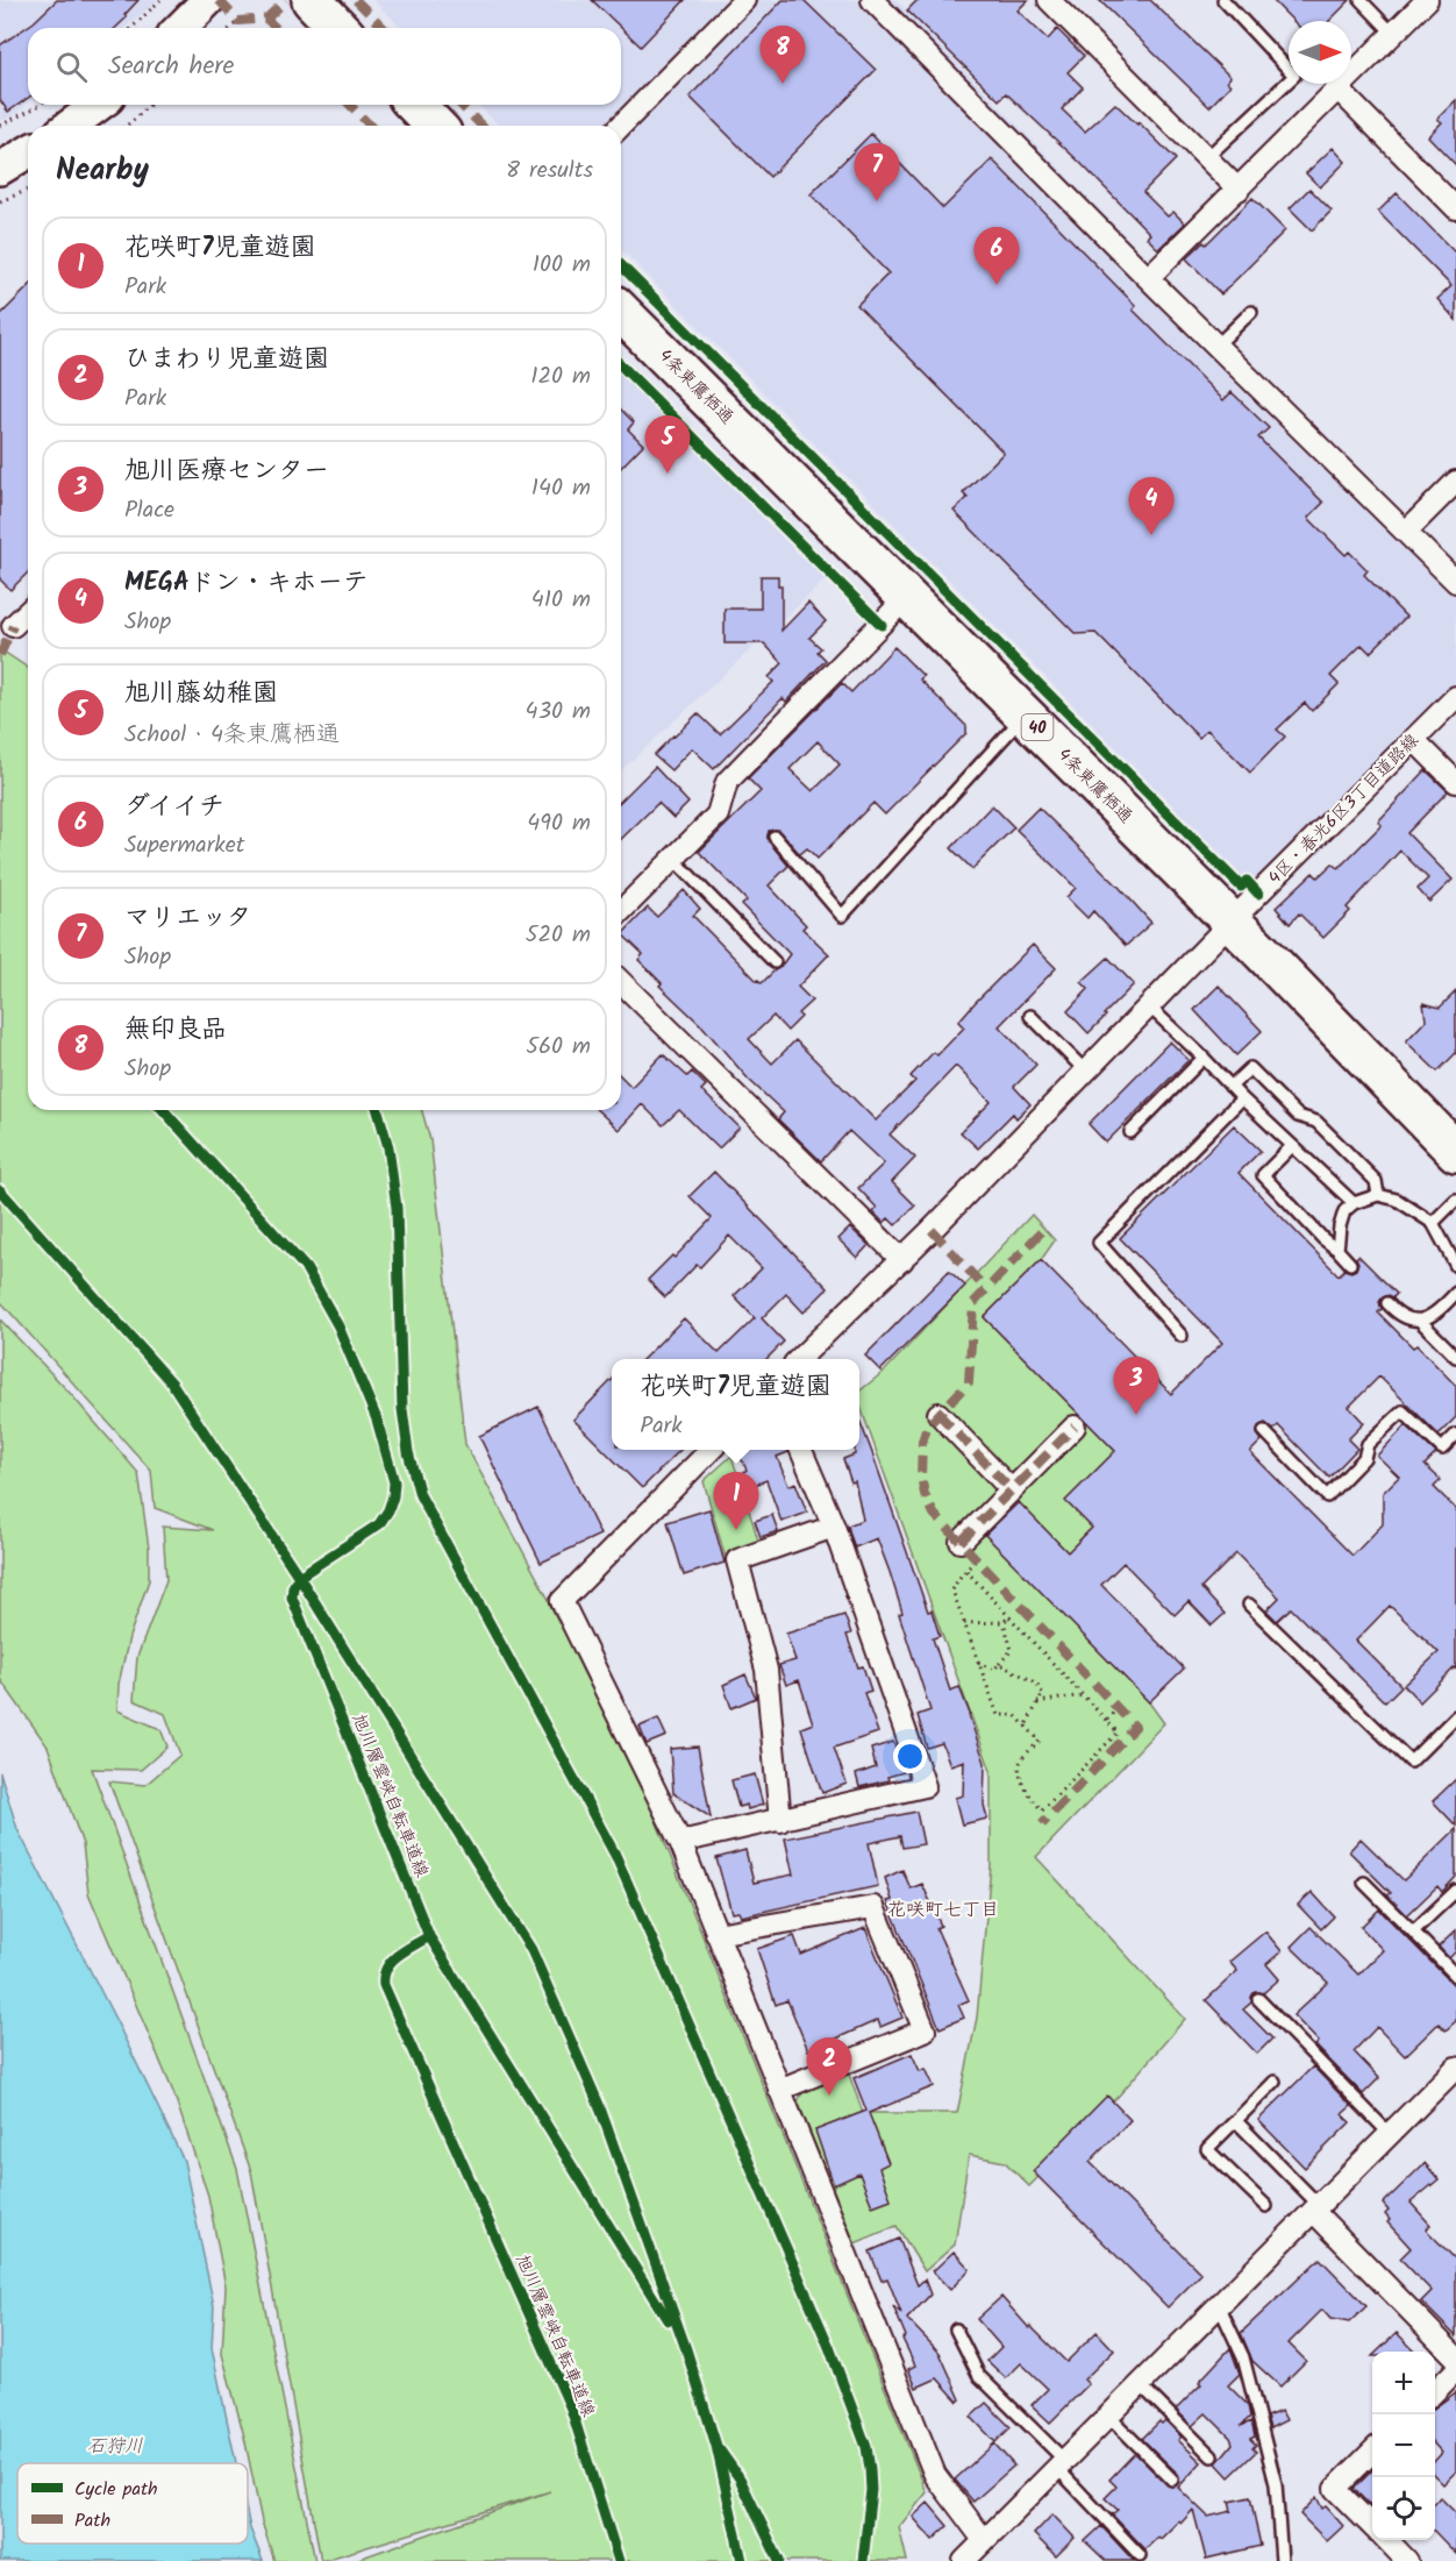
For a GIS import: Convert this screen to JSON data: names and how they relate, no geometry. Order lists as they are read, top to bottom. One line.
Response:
{"streets":{"highway":["4条東鷹栖通","40"],"street":["4区・春光6区3丁目道路線"],"cycle path":["旭川層雲峡自転車道線"]},"crossings":[["4条東鷹栖通","4区・春光6区3丁目道路線"]],"districts":["花咲町七丁目"],"water":["石狩川"],"legend":["Cycle path","Path"],"north":"right","page":{"pins":["8","7","6","5","4","3","1","2"],"search":"Search here","heading":["Nearby","8 results"],"list":[{"mark":"1","name":"花咲町7児童遊園","note":"Park","value":"100 m"},{"mark":"2","name":"ひまわり児童遊園","note":"Park","value":"120 m"},{"mark":"3","name":"旭川医療センター","note":"Place","value":"140 m"},{"mark":"4","name":"MEGAドン・キホーテ","note":"Shop","value":"410 m"},{"mark":"5","name":"旭川藤幼稚園","note":"School · 4条東鷹栖通","value":"430 m"},{"mark":"6","name":"ダイイチ","note":"Supermarket","value":"490 m"},{"mark":"7","name":"マリエッタ","note":"Shop","value":"520 m"},{"mark":"8","name":"無印良品","note":"Shop","value":"560 m"}],"popup":["花咲町7児童遊園","Park"],"map_buttons":["+","−"]}}
